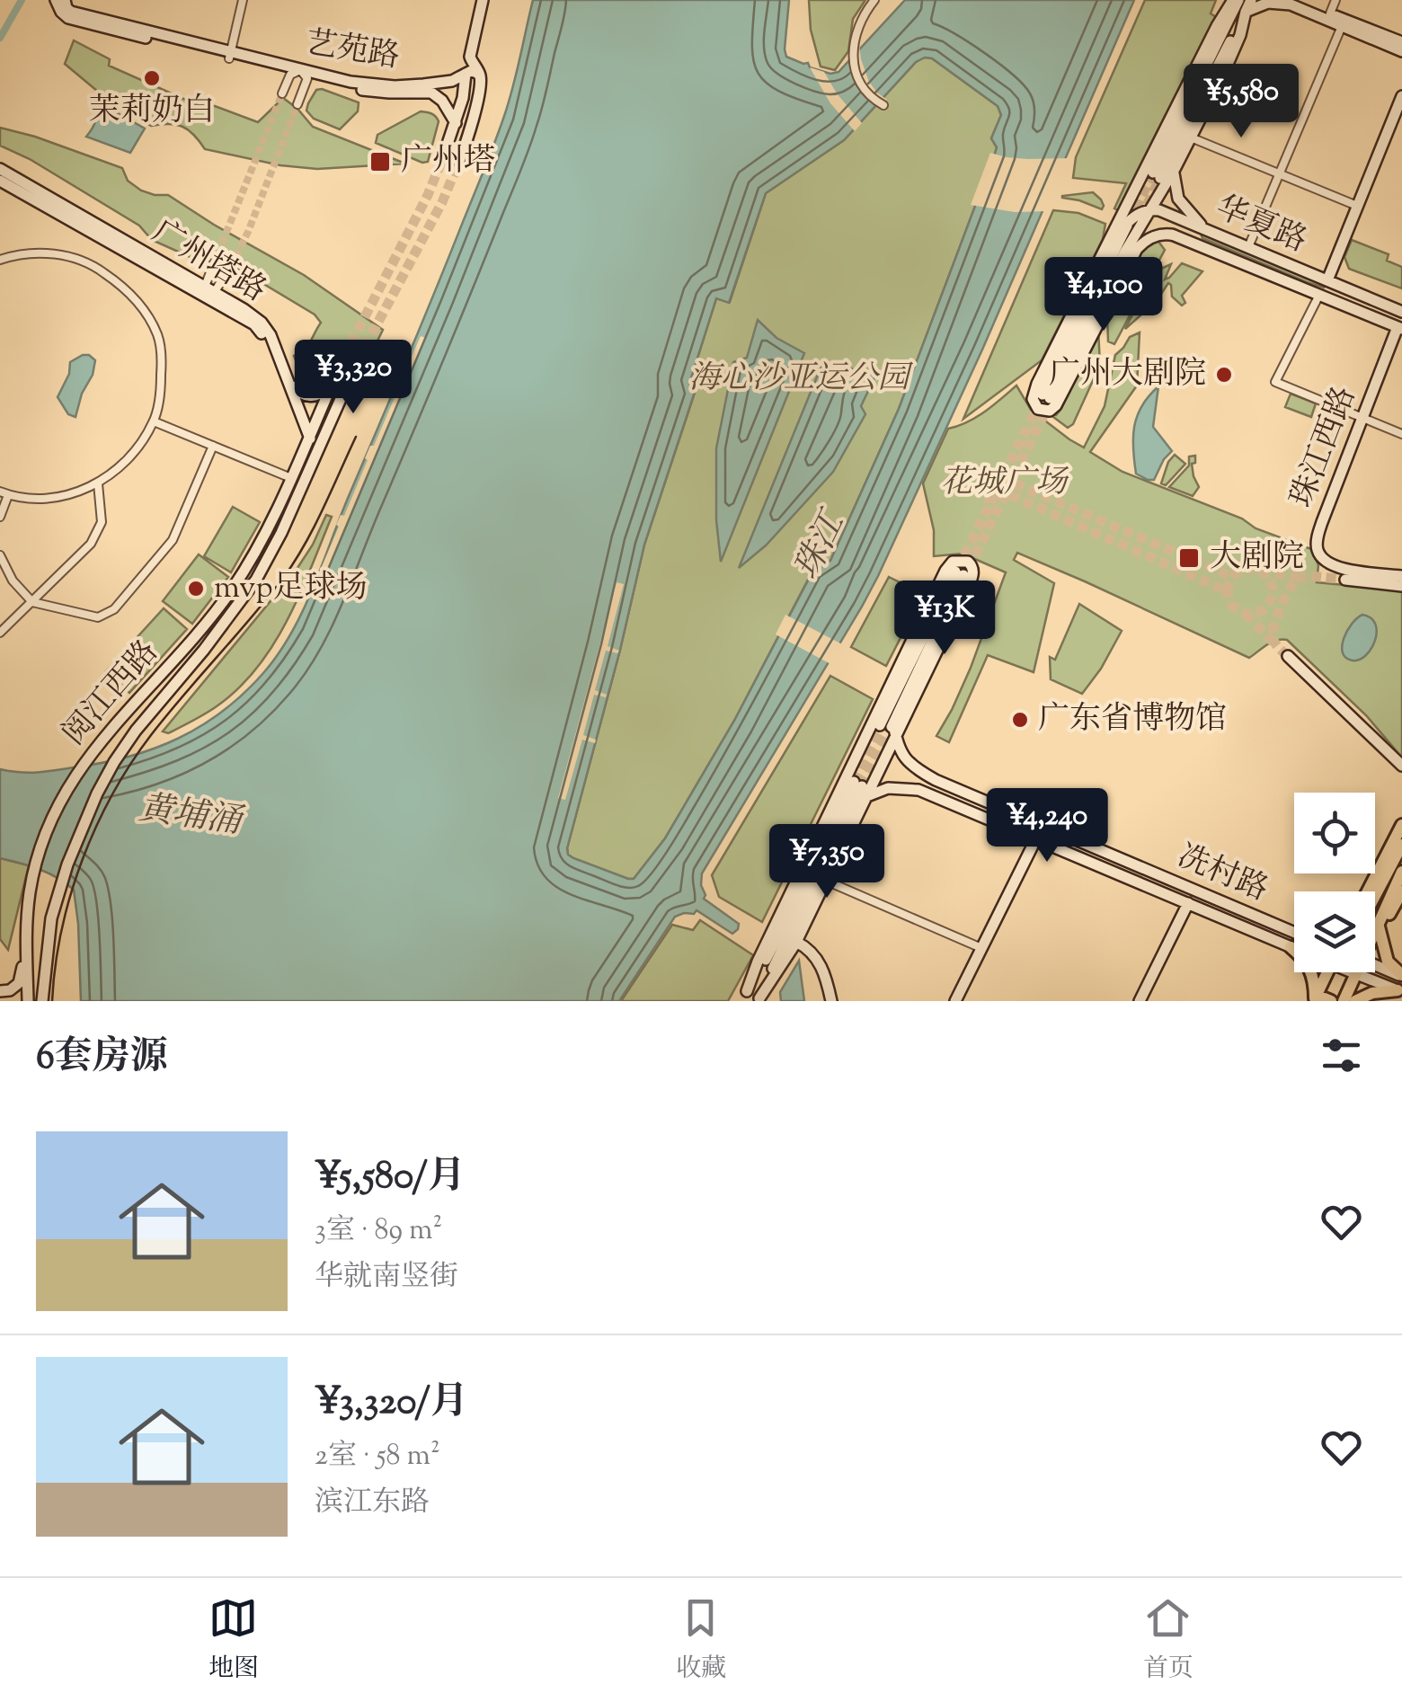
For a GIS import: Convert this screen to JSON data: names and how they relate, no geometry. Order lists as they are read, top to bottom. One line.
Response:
{"streets":{"main road":["艺苑路","华夏路","广州塔路","珠江西路","阅江西路","冼村路"]},"crossings":[["华夏路","珠江西路"],["广州塔路","阅江西路"]],"water":["珠江","黄埔涌"],"parks":["海心沙亚运公园","花城广场"],"places":{"other":["茉莉奶白","广州大剧院","mvp足球场","广东省博物馆"],"transit":["广州塔","大剧院"]},"page":{"price":["¥5,580","¥4,100","¥3,320","¥13K","¥4,240","¥7,350"],"heading":"6套房源","list":[{"name":"¥5,580/月","note":"3室 · 89 m² · 华就南竖街"},{"name":"¥3,320/月","note":"2室 · 58 m² · 滨江东路"}],"tabs":["地图","收藏","首页"]}}
